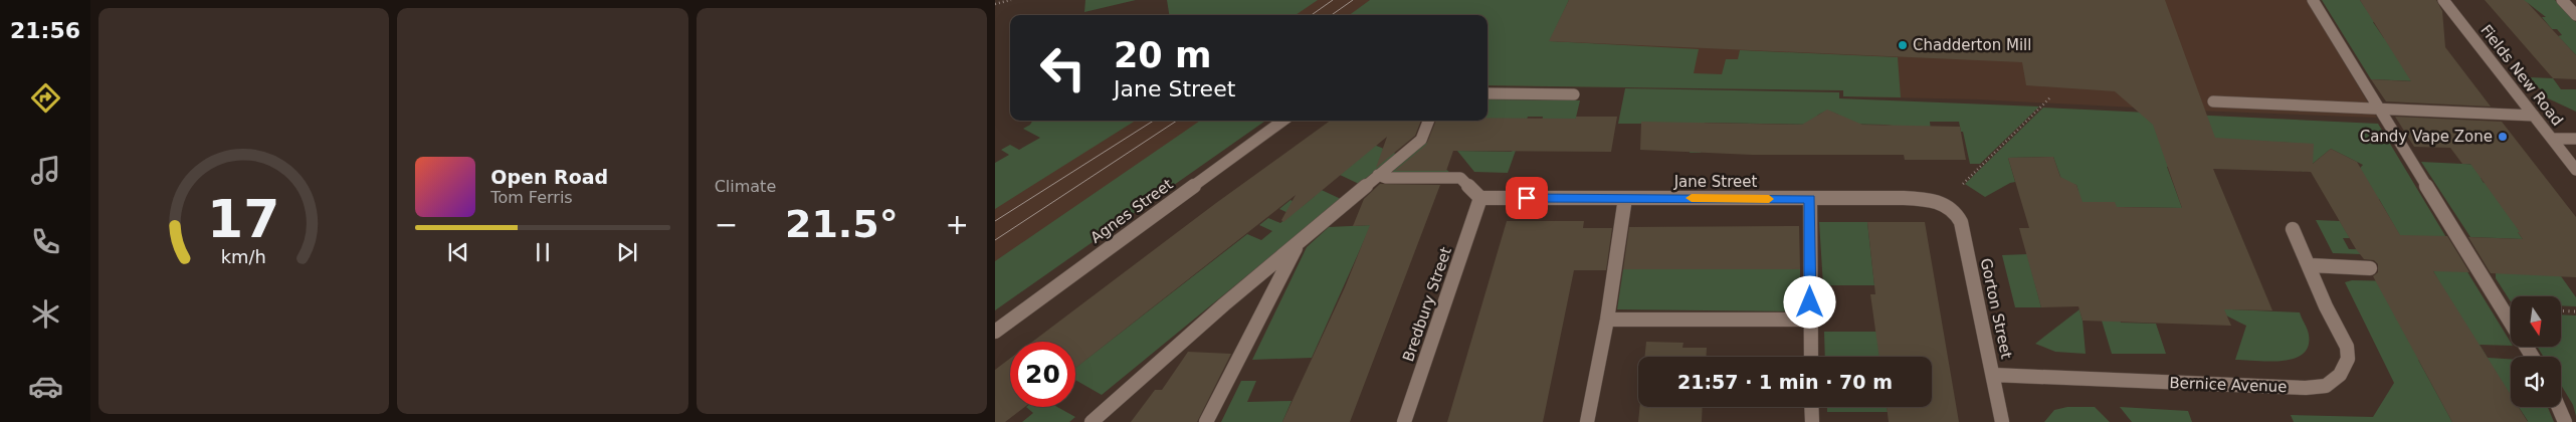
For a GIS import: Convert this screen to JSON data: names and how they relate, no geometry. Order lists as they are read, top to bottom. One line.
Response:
{"streets":{"street":["Fields New Road","Jane Street","Agnes Street","Bredbury Street","Gorton Street","Bernice Avenue"]},"crossings":[["Jane Street","Bredbury Street"],["Jane Street","Gorton Street"],["Gorton Street","Bernice Avenue"]],"places":["Chadderton Mill","Candy Vape Zone"],"north":"bottom","page":{"tabs":"21:56","tile":"Climate","turn":["20 m","Jane Street"],"song":["Open Road","Tom Ferris"],"heat":["−","21.5°","+"],"limit":"20","trip":"21:57 · 1 min · 70 m","gauge":["17","km/h"]}}
